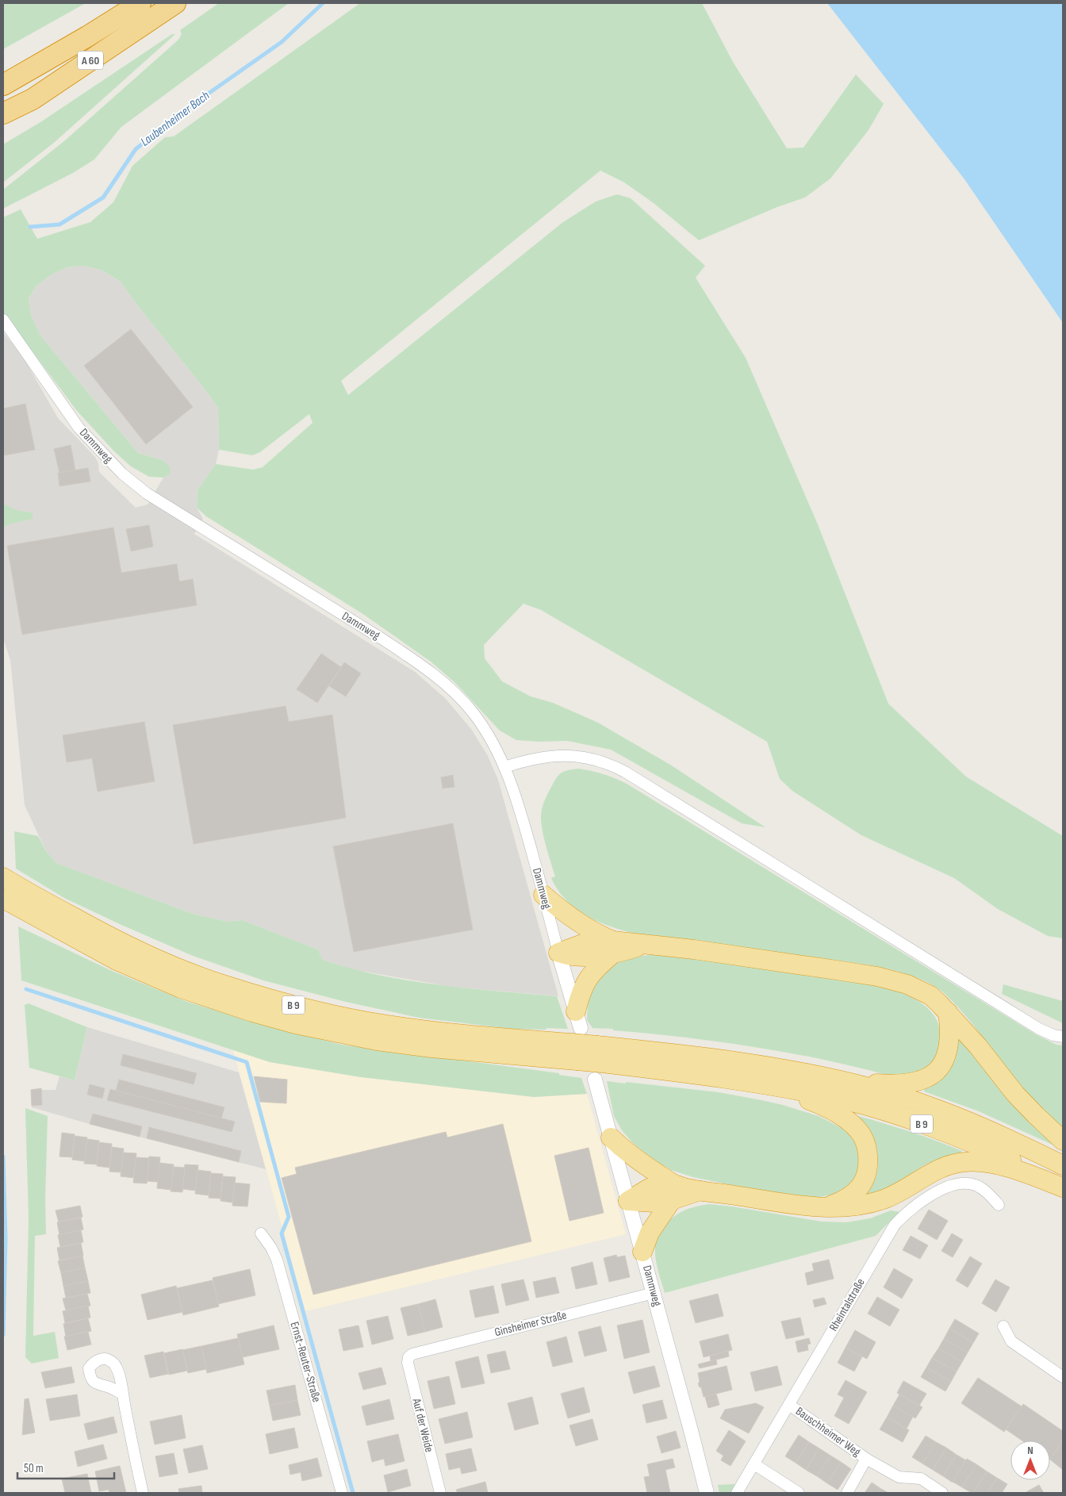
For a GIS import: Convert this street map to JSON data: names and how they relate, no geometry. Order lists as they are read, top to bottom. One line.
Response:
{"streets":{"highway":["A 60","B 9"],"street":["Dammweg","Rheintalstraße","Ginsheimer Straße","Ernst-Reuter-Straße","Auf der Weide","Bauschheimer Weg"]},"crossings":[["Dammweg","B 9"],["Dammweg","Ginsheimer Straße"],["Rheintalstraße","Bauschheimer Weg"],["Ginsheimer Straße","Auf der Weide"]],"water":["Laubenheimer Bach"],"scale_bar":"50 m","north":"top"}
